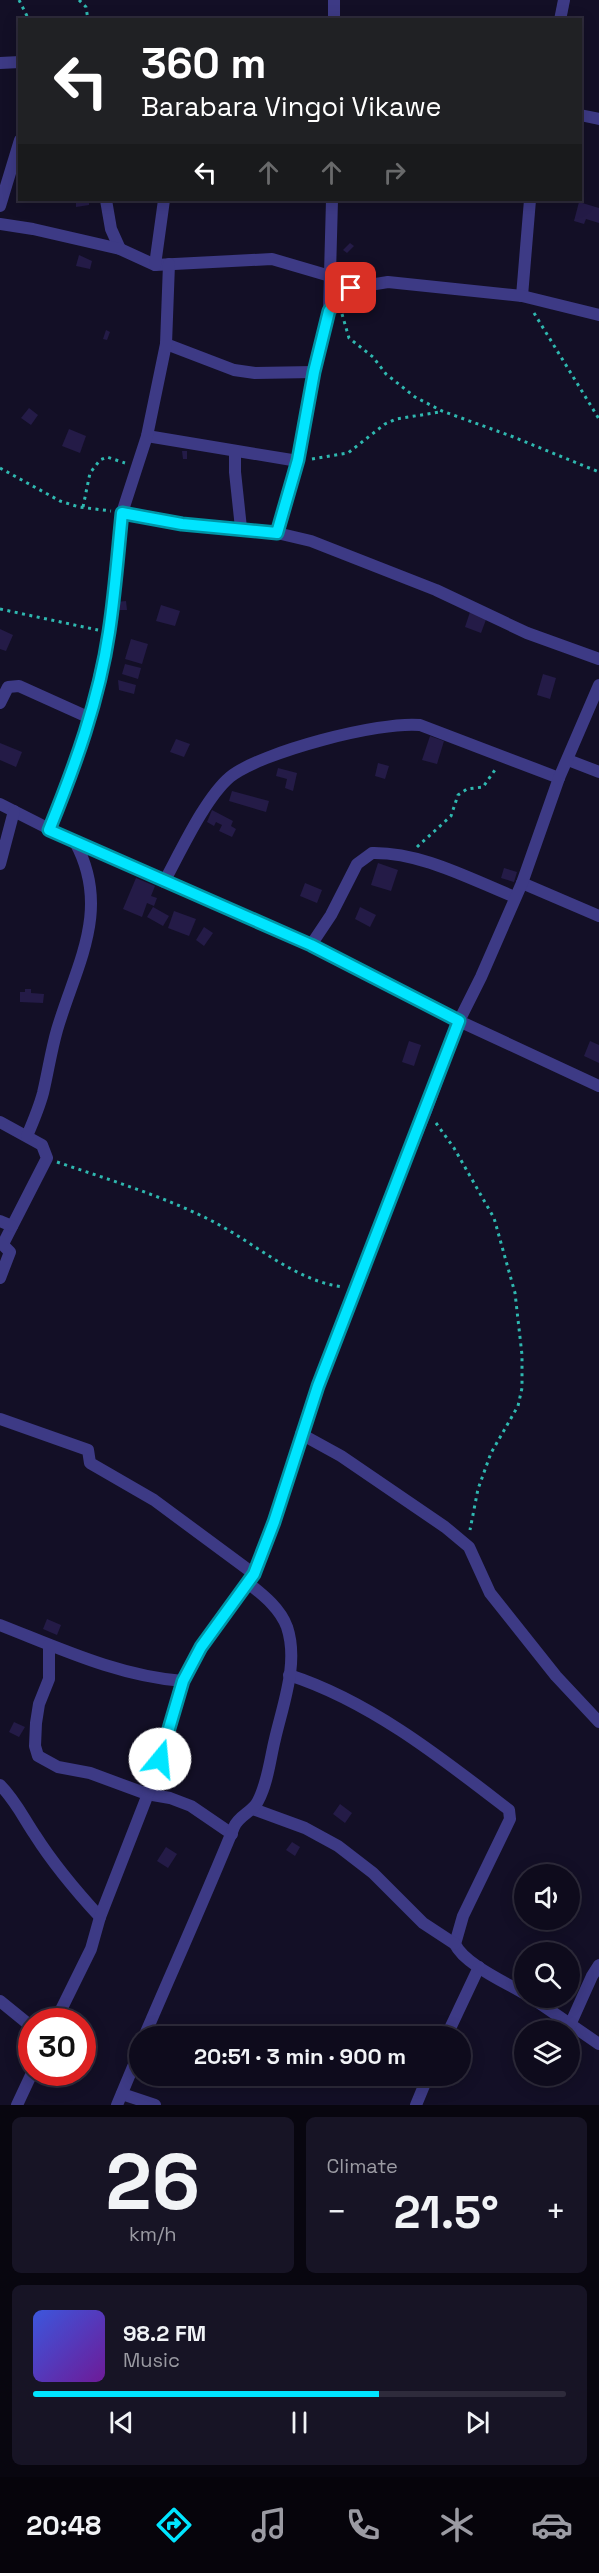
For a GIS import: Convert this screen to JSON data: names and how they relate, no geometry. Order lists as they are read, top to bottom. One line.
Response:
{"page":{"turn":["360 m","Barabara Vingoi Vikawe"],"limit":"30","trip":"20:51 · 3 min · 900 m","tile":[["26","km/h"],"Climate"],"heat":["−","21.5°","+"],"song":["98.2 FM","Music"],"tabs":"20:48"}}
